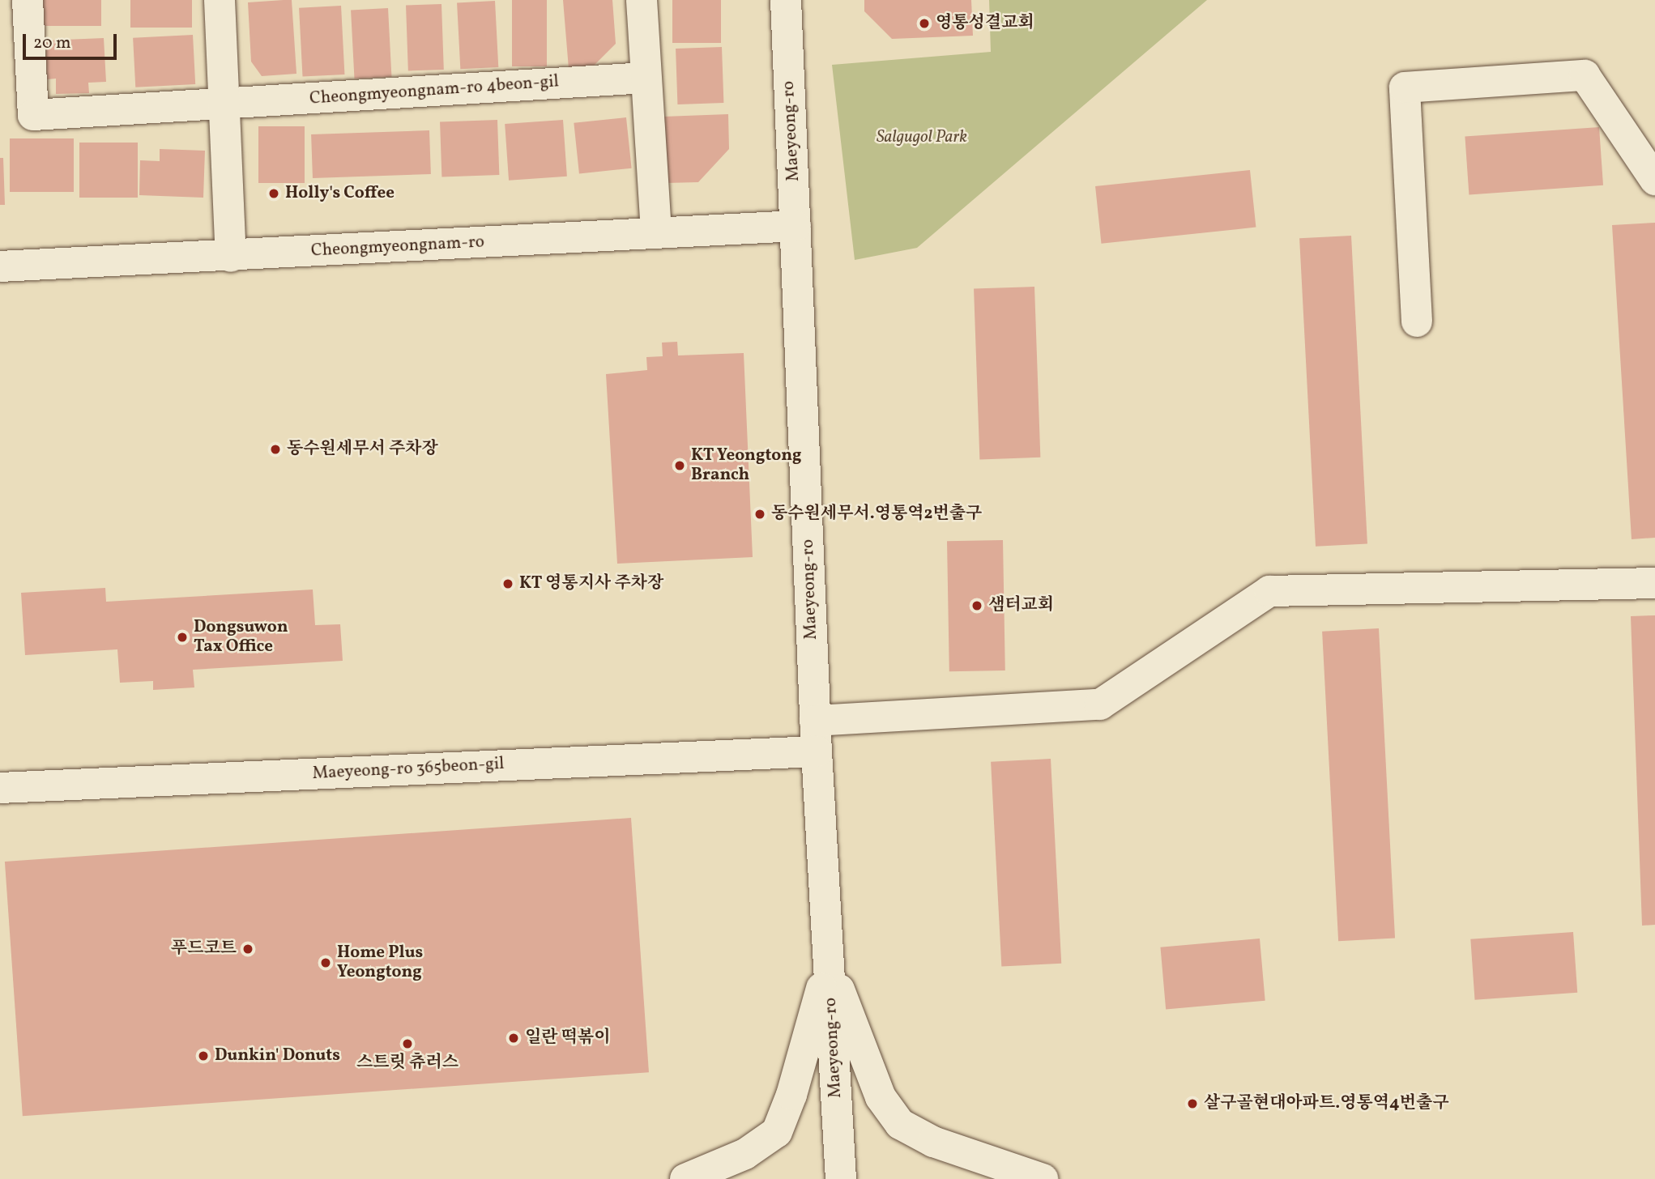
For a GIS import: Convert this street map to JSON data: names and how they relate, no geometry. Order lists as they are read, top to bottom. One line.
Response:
{"streets":{"street":["Cheongmyeongnam-ro 4beon-gil","Maeyeong-ro","Cheongmyeongnam-ro","Maeyeong-ro 365beon-gil"]},"crossings":[["Maeyeong-ro","Cheongmyeongnam-ro"],["Maeyeong-ro","Maeyeong-ro 365beon-gil"]],"parks":["Salgugol Park"],"places":["영통성결교회","Holly's Coffee","동수원세무서 주차장","KT Yeongtong Branch","동수원세무서.영통역2번출구","KT 영통지사 주차장","샘터교회","Dongsuwon Tax Office","푸드코트","Home Plus Yeongtong","일란 떡볶이","스트릿 츄러스","Dunkin' Donuts","살구골현대아파트.영통역4번출구"],"scale_bar":"20 m"}
